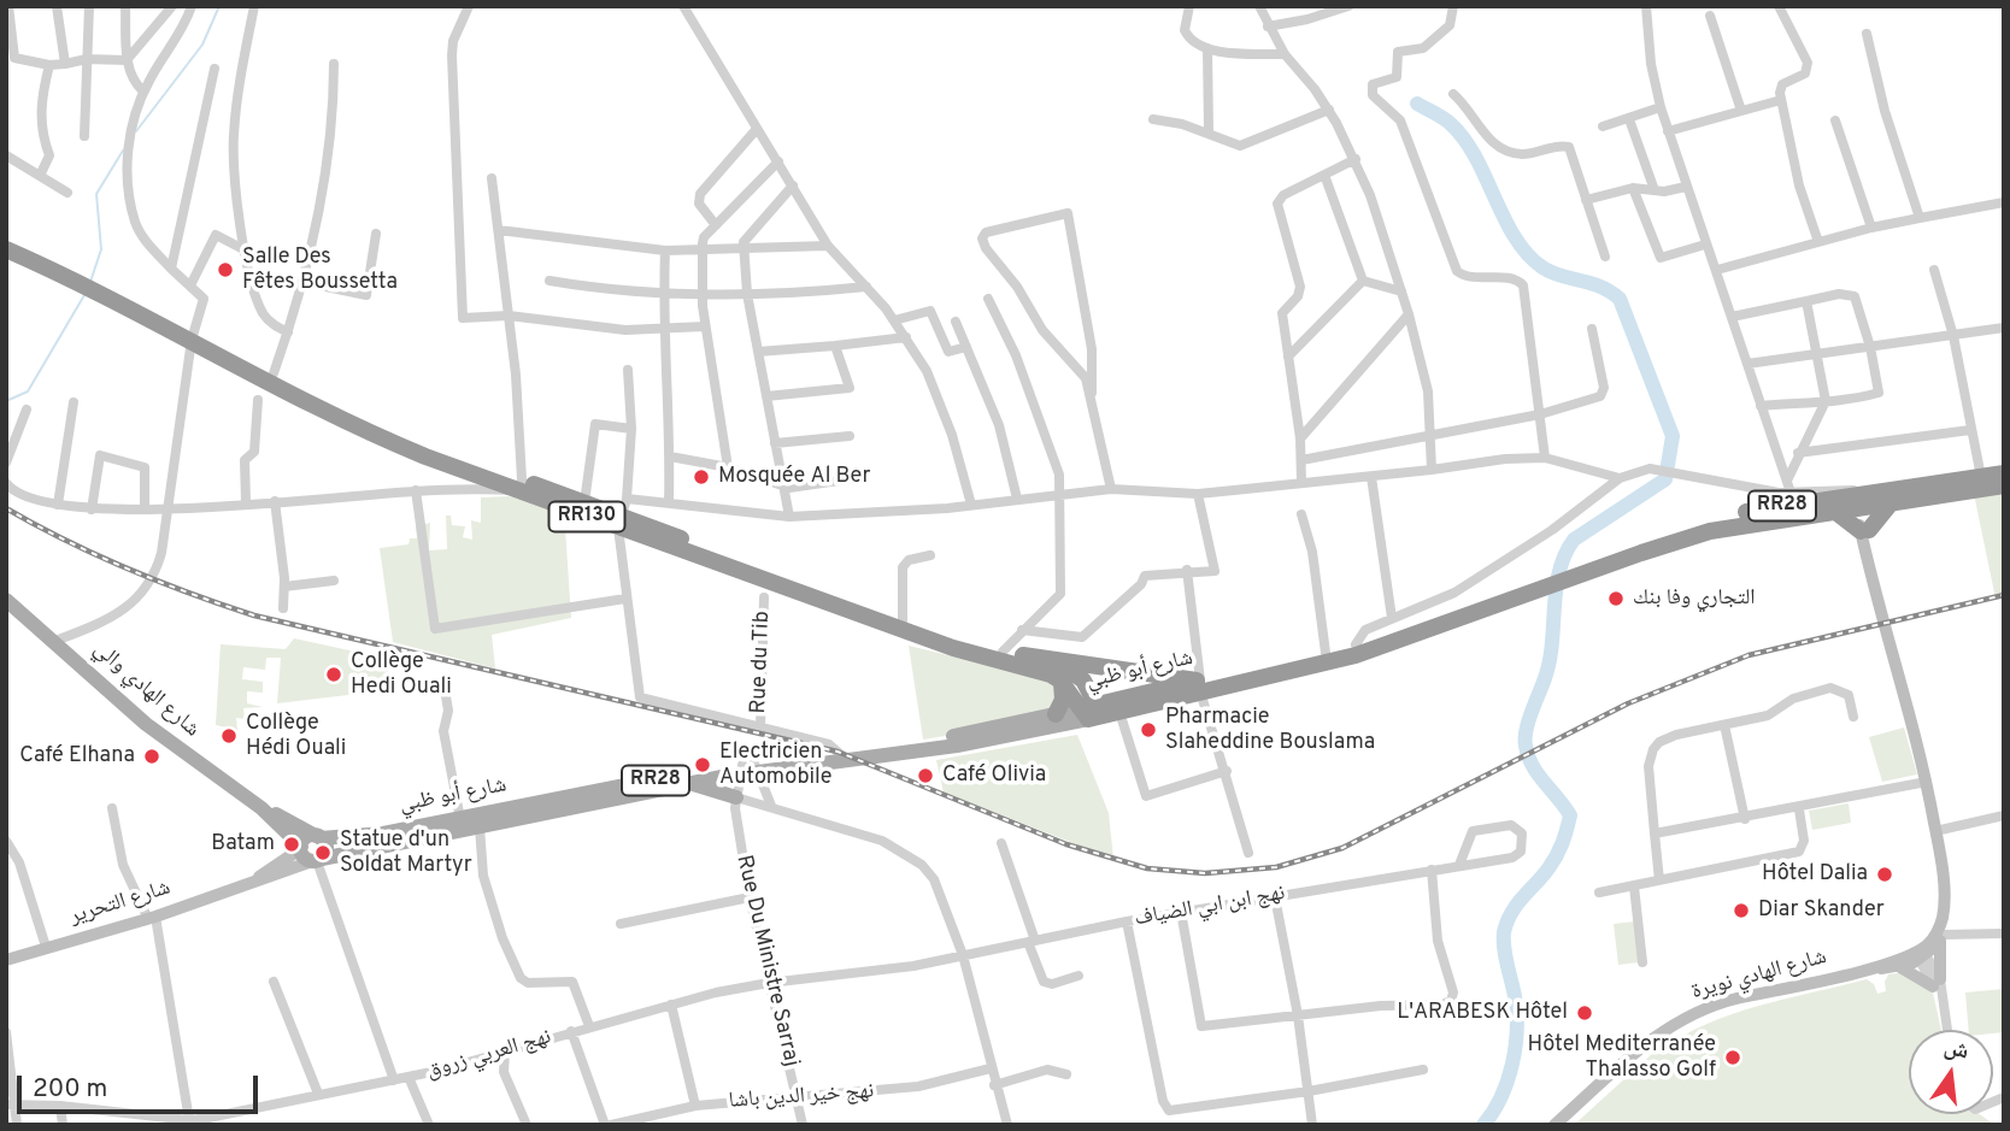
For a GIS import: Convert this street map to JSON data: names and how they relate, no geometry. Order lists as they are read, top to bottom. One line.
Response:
{"streets":{"highway":["RR28","RR130","شارع أبو ظبي"],"main road":["شارع الهادي والي"],"street":["Rue du Tib","شارع التحرير","نهج ابن ابي الضياف","Rue Du Ministre Sarraj","شارع الهادي نويرة","نهج العربي زروق","نهج خير الدين باشا"]},"crossings":[["RR28","شارع أبو ظبي"],["RR130","شارع أبو ظبي"],["شارع أبو ظبي","شارع الهادي والي"],["شارع أبو ظبي","شارع التحرير"],["شارع أبو ظبي","Rue Du Ministre Sarraj"],["شارع الهادي والي","شارع التحرير"],["نهج ابن ابي الضياف","نهج العربي زروق"],["Rue Du Ministre Sarraj","نهج العربي زروق"],["Rue Du Ministre Sarraj","نهج خير الدين باشا"]],"places":["Salle Des Fêtes Boussetta","Mosquée Al Ber","التجاري وفا بنك","Collège Hedi Ouali","Pharmacie Slaheddine Bouslama","Collège Hédi Ouali","Café Elhana","Electricien Automobile","Café Olivia","Batam","Statue d'un Soldat Martyr","Hôtel Dalia","Diar Skander","L'ARABESK Hôtel","Hôtel Mediterranée Thalasso Golf"],"scale_bar":"200 m","north":"top"}
